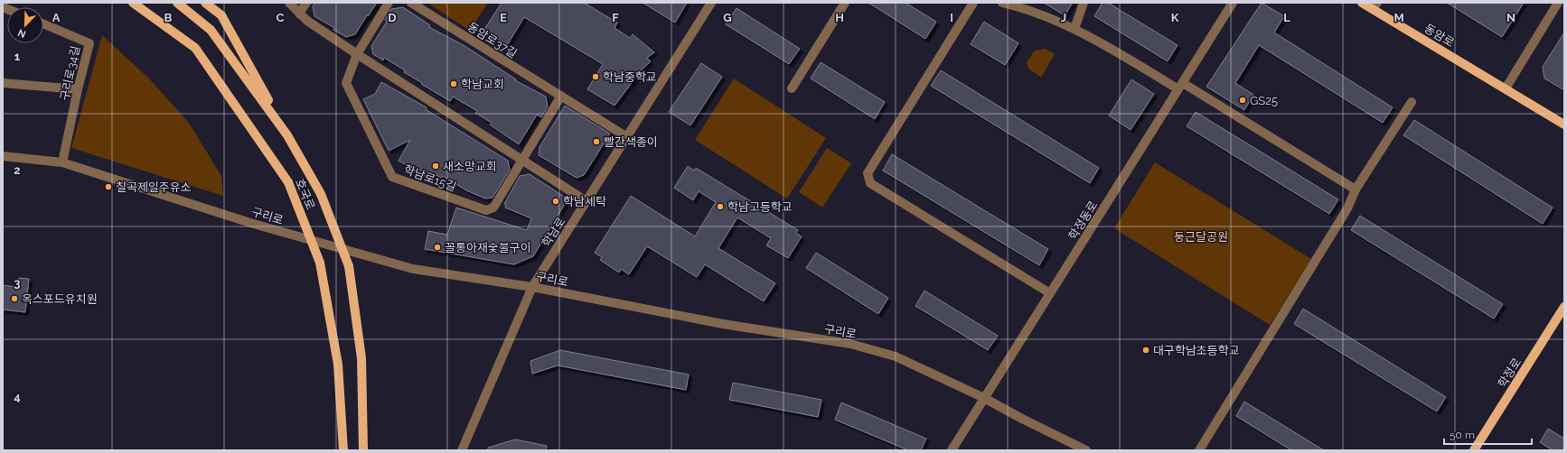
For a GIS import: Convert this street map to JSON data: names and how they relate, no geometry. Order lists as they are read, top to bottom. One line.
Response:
{"streets":{"main road":["동암로","호국로","학정로"],"street":["동암로37길","구리로34길","학남로15길","구리로","학정동로","학남로"]},"crossings":[["동암로37길","학남로15길"],["동암로37길","학남로"],["구리로34길","구리로"],["구리로","학정동로"],["구리로","학남로"]],"parks":["둥근달공원"],"places":["학남중학교","학남교회","GS25","빨간색종이","새소망교회","칠곡제일주유소","학남세탁","학남고등학교","꼴통아재숯불구이","옥스포드유치원","대구학남초등학교"],"scale_bar":"50 m","north":"bottom left","grid":{"columns":["A","B","C","D","E","F","G","H","I","J","K","L","M","N"],"rows":["1","2","3","4"]}}
